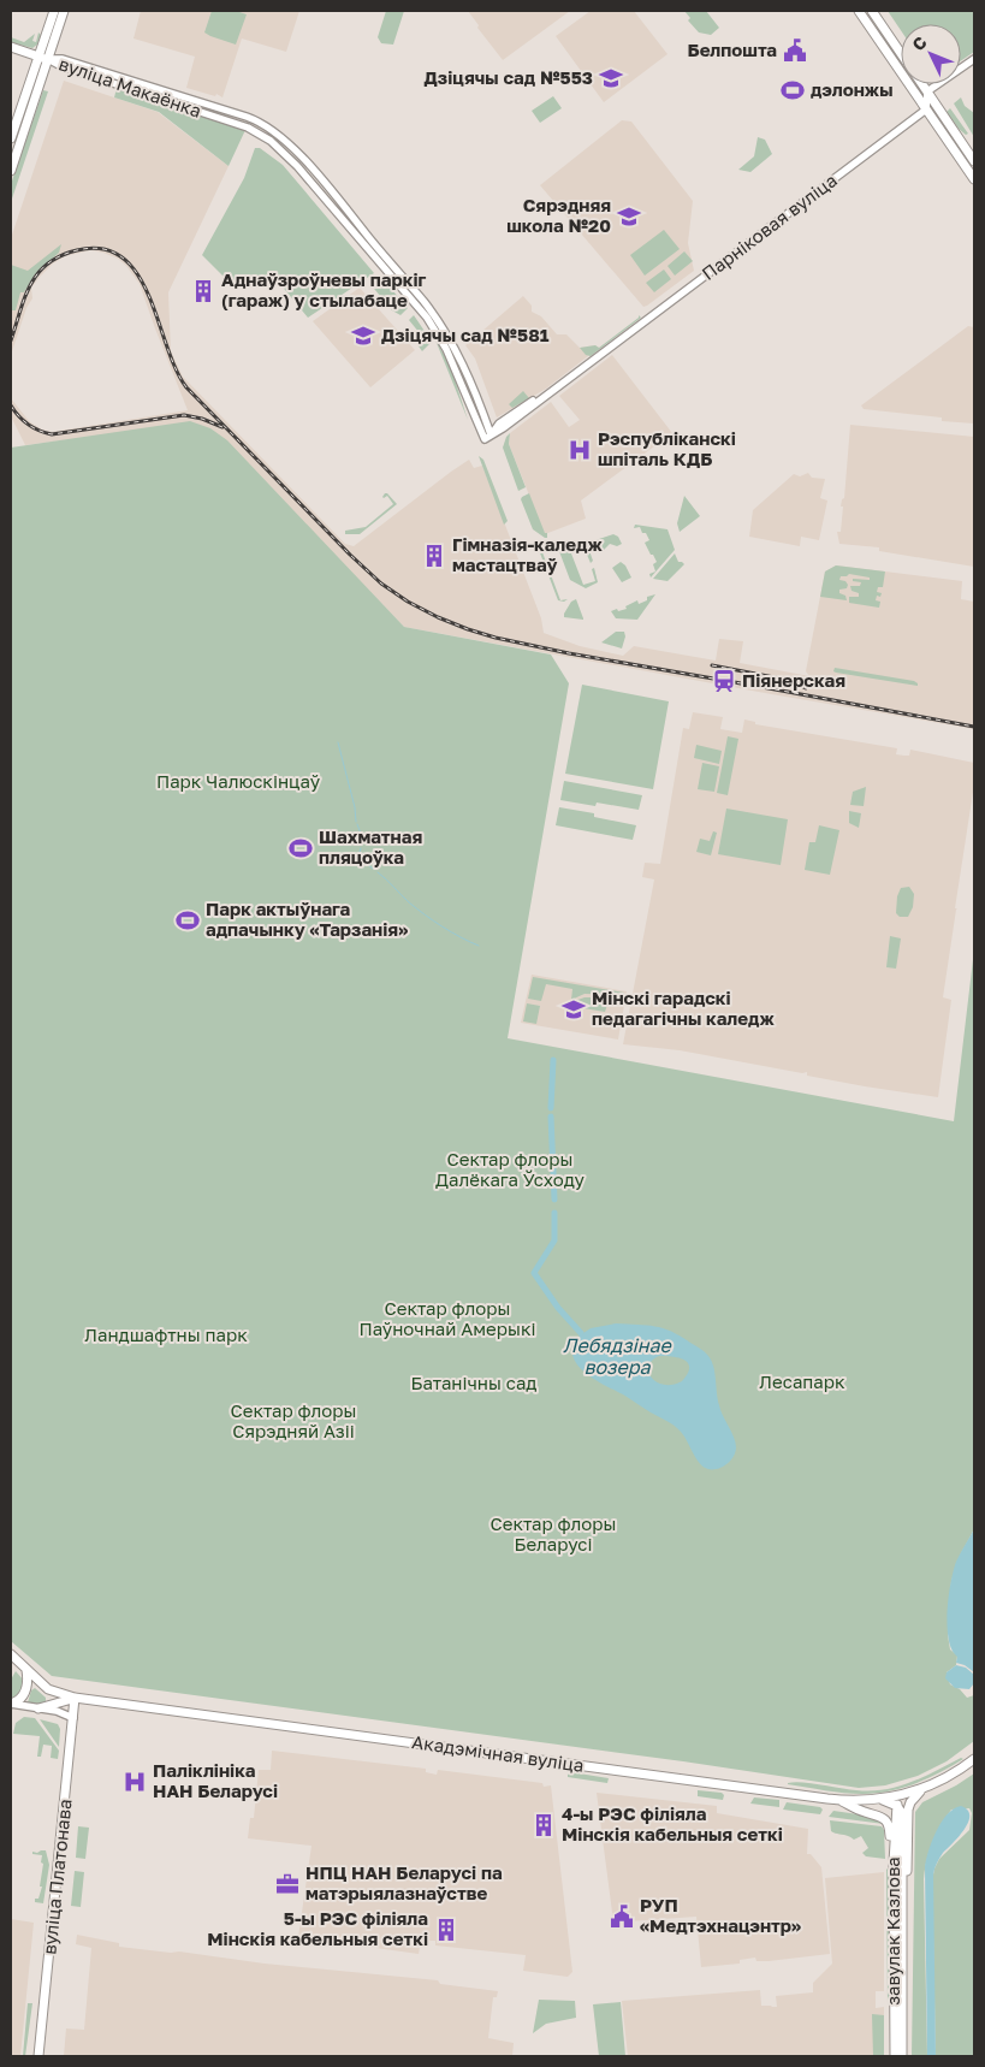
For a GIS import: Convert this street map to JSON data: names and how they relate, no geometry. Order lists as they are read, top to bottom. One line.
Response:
{"streets":{"main road":["Акадэмічная вуліца","вуліца Платонава","завулак Казлова"],"street":["вуліца Макаёнка","Парніковая вуліца"]},"crossings":[["вуліца Макаёнка","Парніковая вуліца"],["Акадэмічная вуліца","вуліца Платонава"],["Акадэмічная вуліца","завулак Казлова"]],"water":["Лебядзінае возера"],"parks":["Парк Чалюскінцаў","Сектар флоры Далёкага Ўсходу","Сектар флоры Паўночнай Амерыкі","Ландшафтны парк","Лесапарк","Батанічны сад","Сектар флоры Сярэдняй Азіі","Сектар флоры Беларусі"],"places":{"public building":["Белпошта","РУП «Медтэхнацэнтр»"],"school or university":["Дзіцячы сад №553","Сярэдняя школа №20","Дзіцячы сад №581","Мінскі гарадскі педагагічны каледж"],"sports":["дэлонжы","Шахматная пляцоўка","Парк актыўнага адпачынку «Тарзанія»"],"building":["Аднаўзроўневы паркіг (гараж) у стылабаце","Гімназія-каледж мастацтваў","4-ы РЭС філіяла Мінскія кабельныя сеткі","5-ы РЭС філіяла Мінскія кабельныя сеткі"],"hospital":["Рэспубліканскі шпіталь КДБ","Паліклініка НАН Беларусі"],"station":["Піянерская"],"office":["НПЦ НАН Беларусі па матэрыялазнаўстве"]},"north":"top left"}
